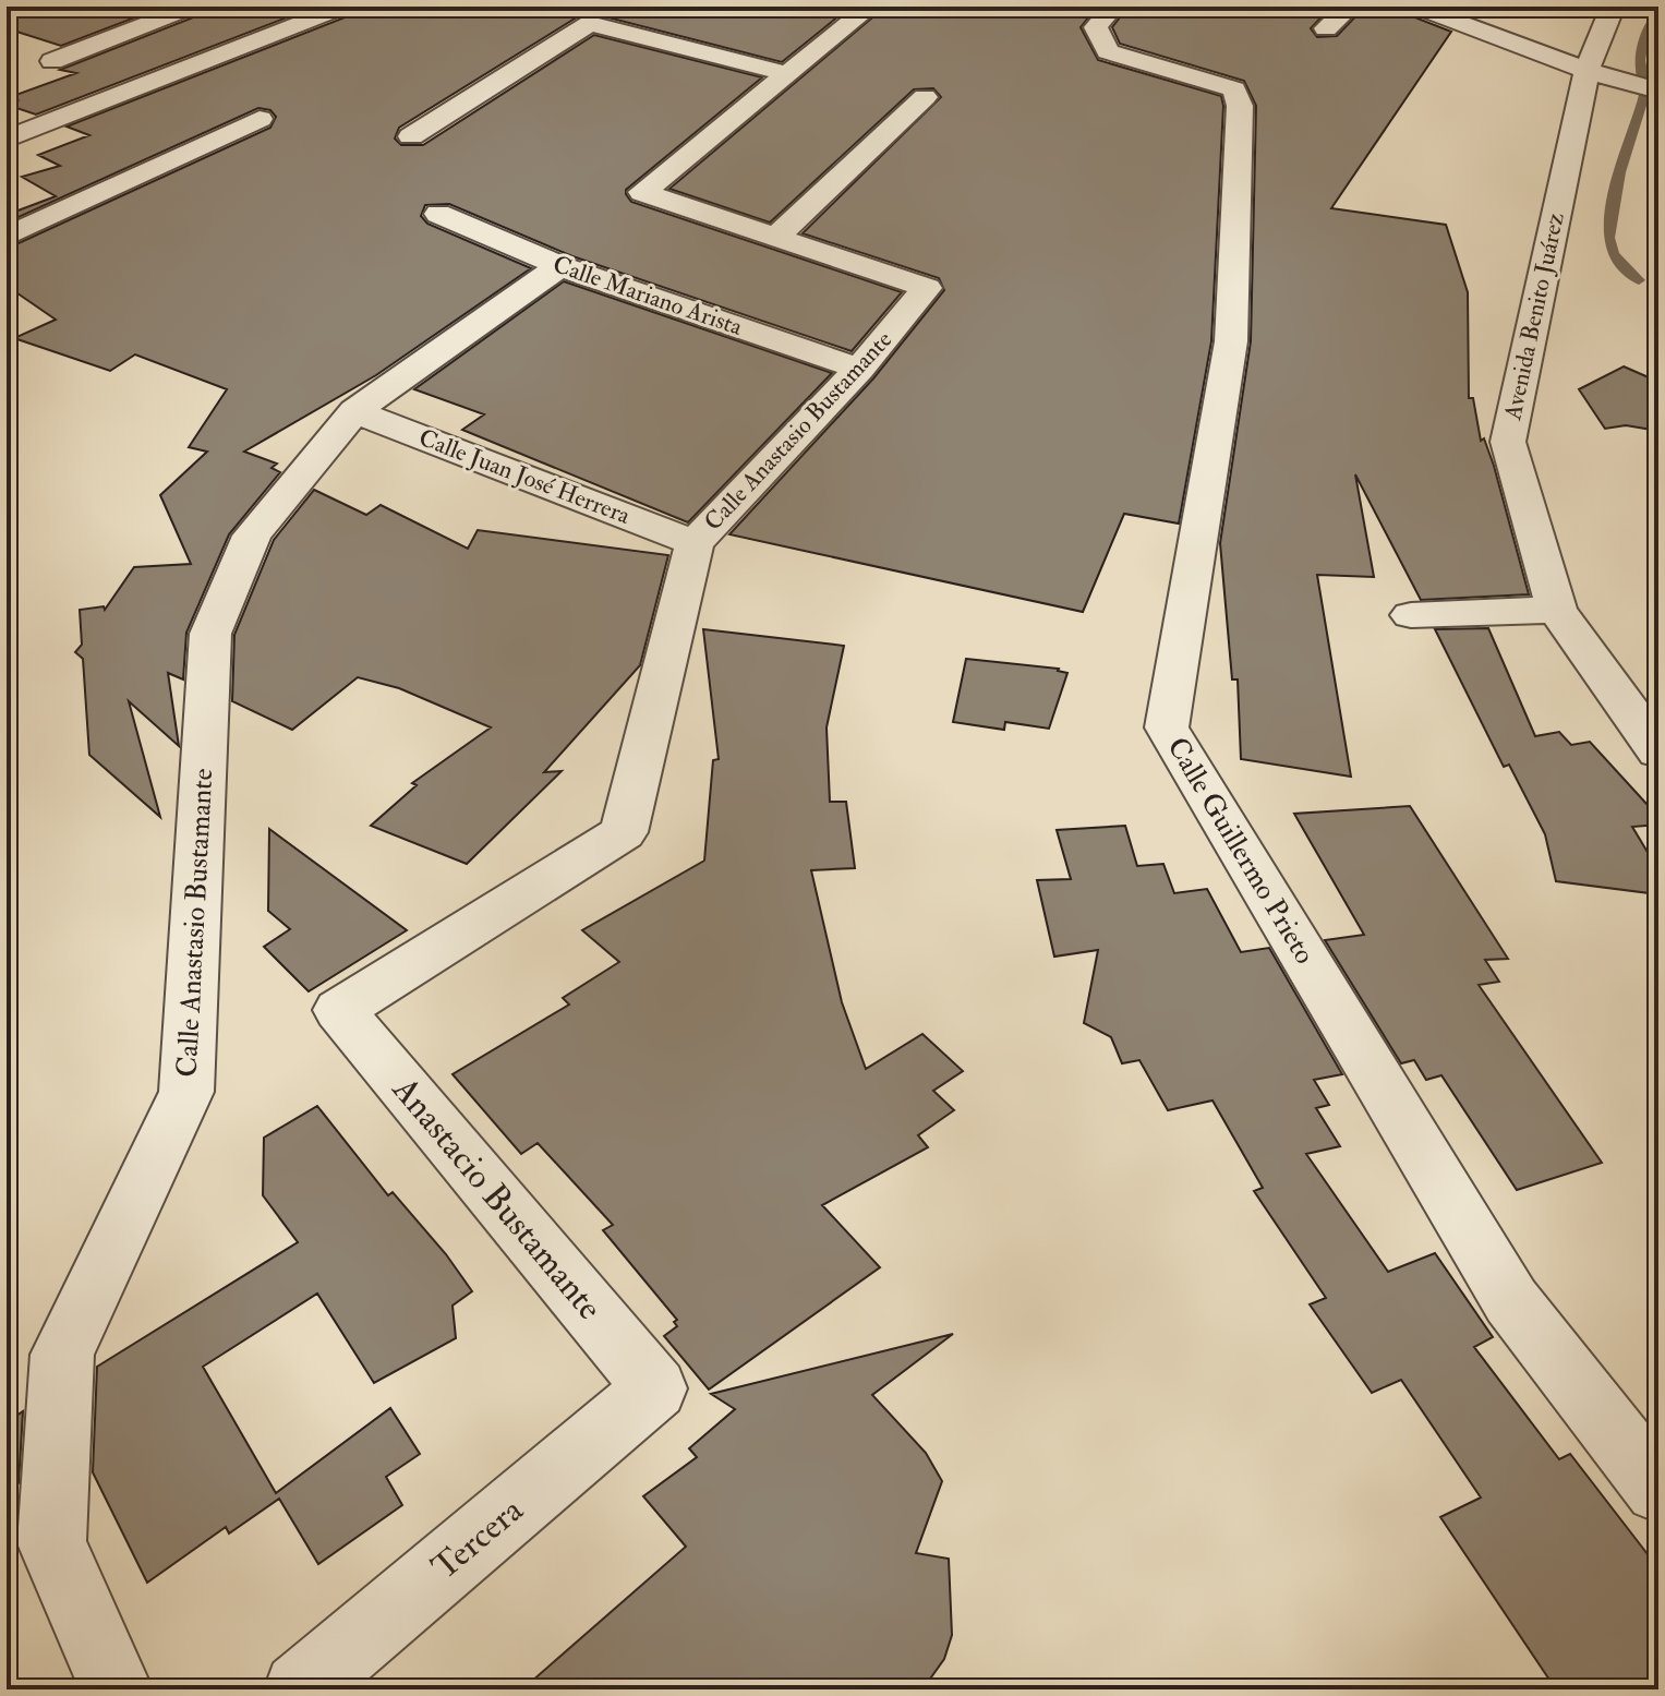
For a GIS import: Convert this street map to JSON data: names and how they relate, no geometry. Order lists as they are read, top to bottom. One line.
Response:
{"streets":{"street":["Calle Mariano Arista","Avenida Benito Juárez","Calle Anastasio Bustamante","Calle Juan José Herrera","Calle Guillermo Prieto","Anastacio Bustamante","Tercera"]},"crossings":[["Calle Mariano Arista","Calle Anastasio Bustamante"],["Calle Anastasio Bustamante","Calle Juan José Herrera"],["Calle Anastasio Bustamante","Anastacio Bustamante"],["Anastacio Bustamante","Tercera"]]}
